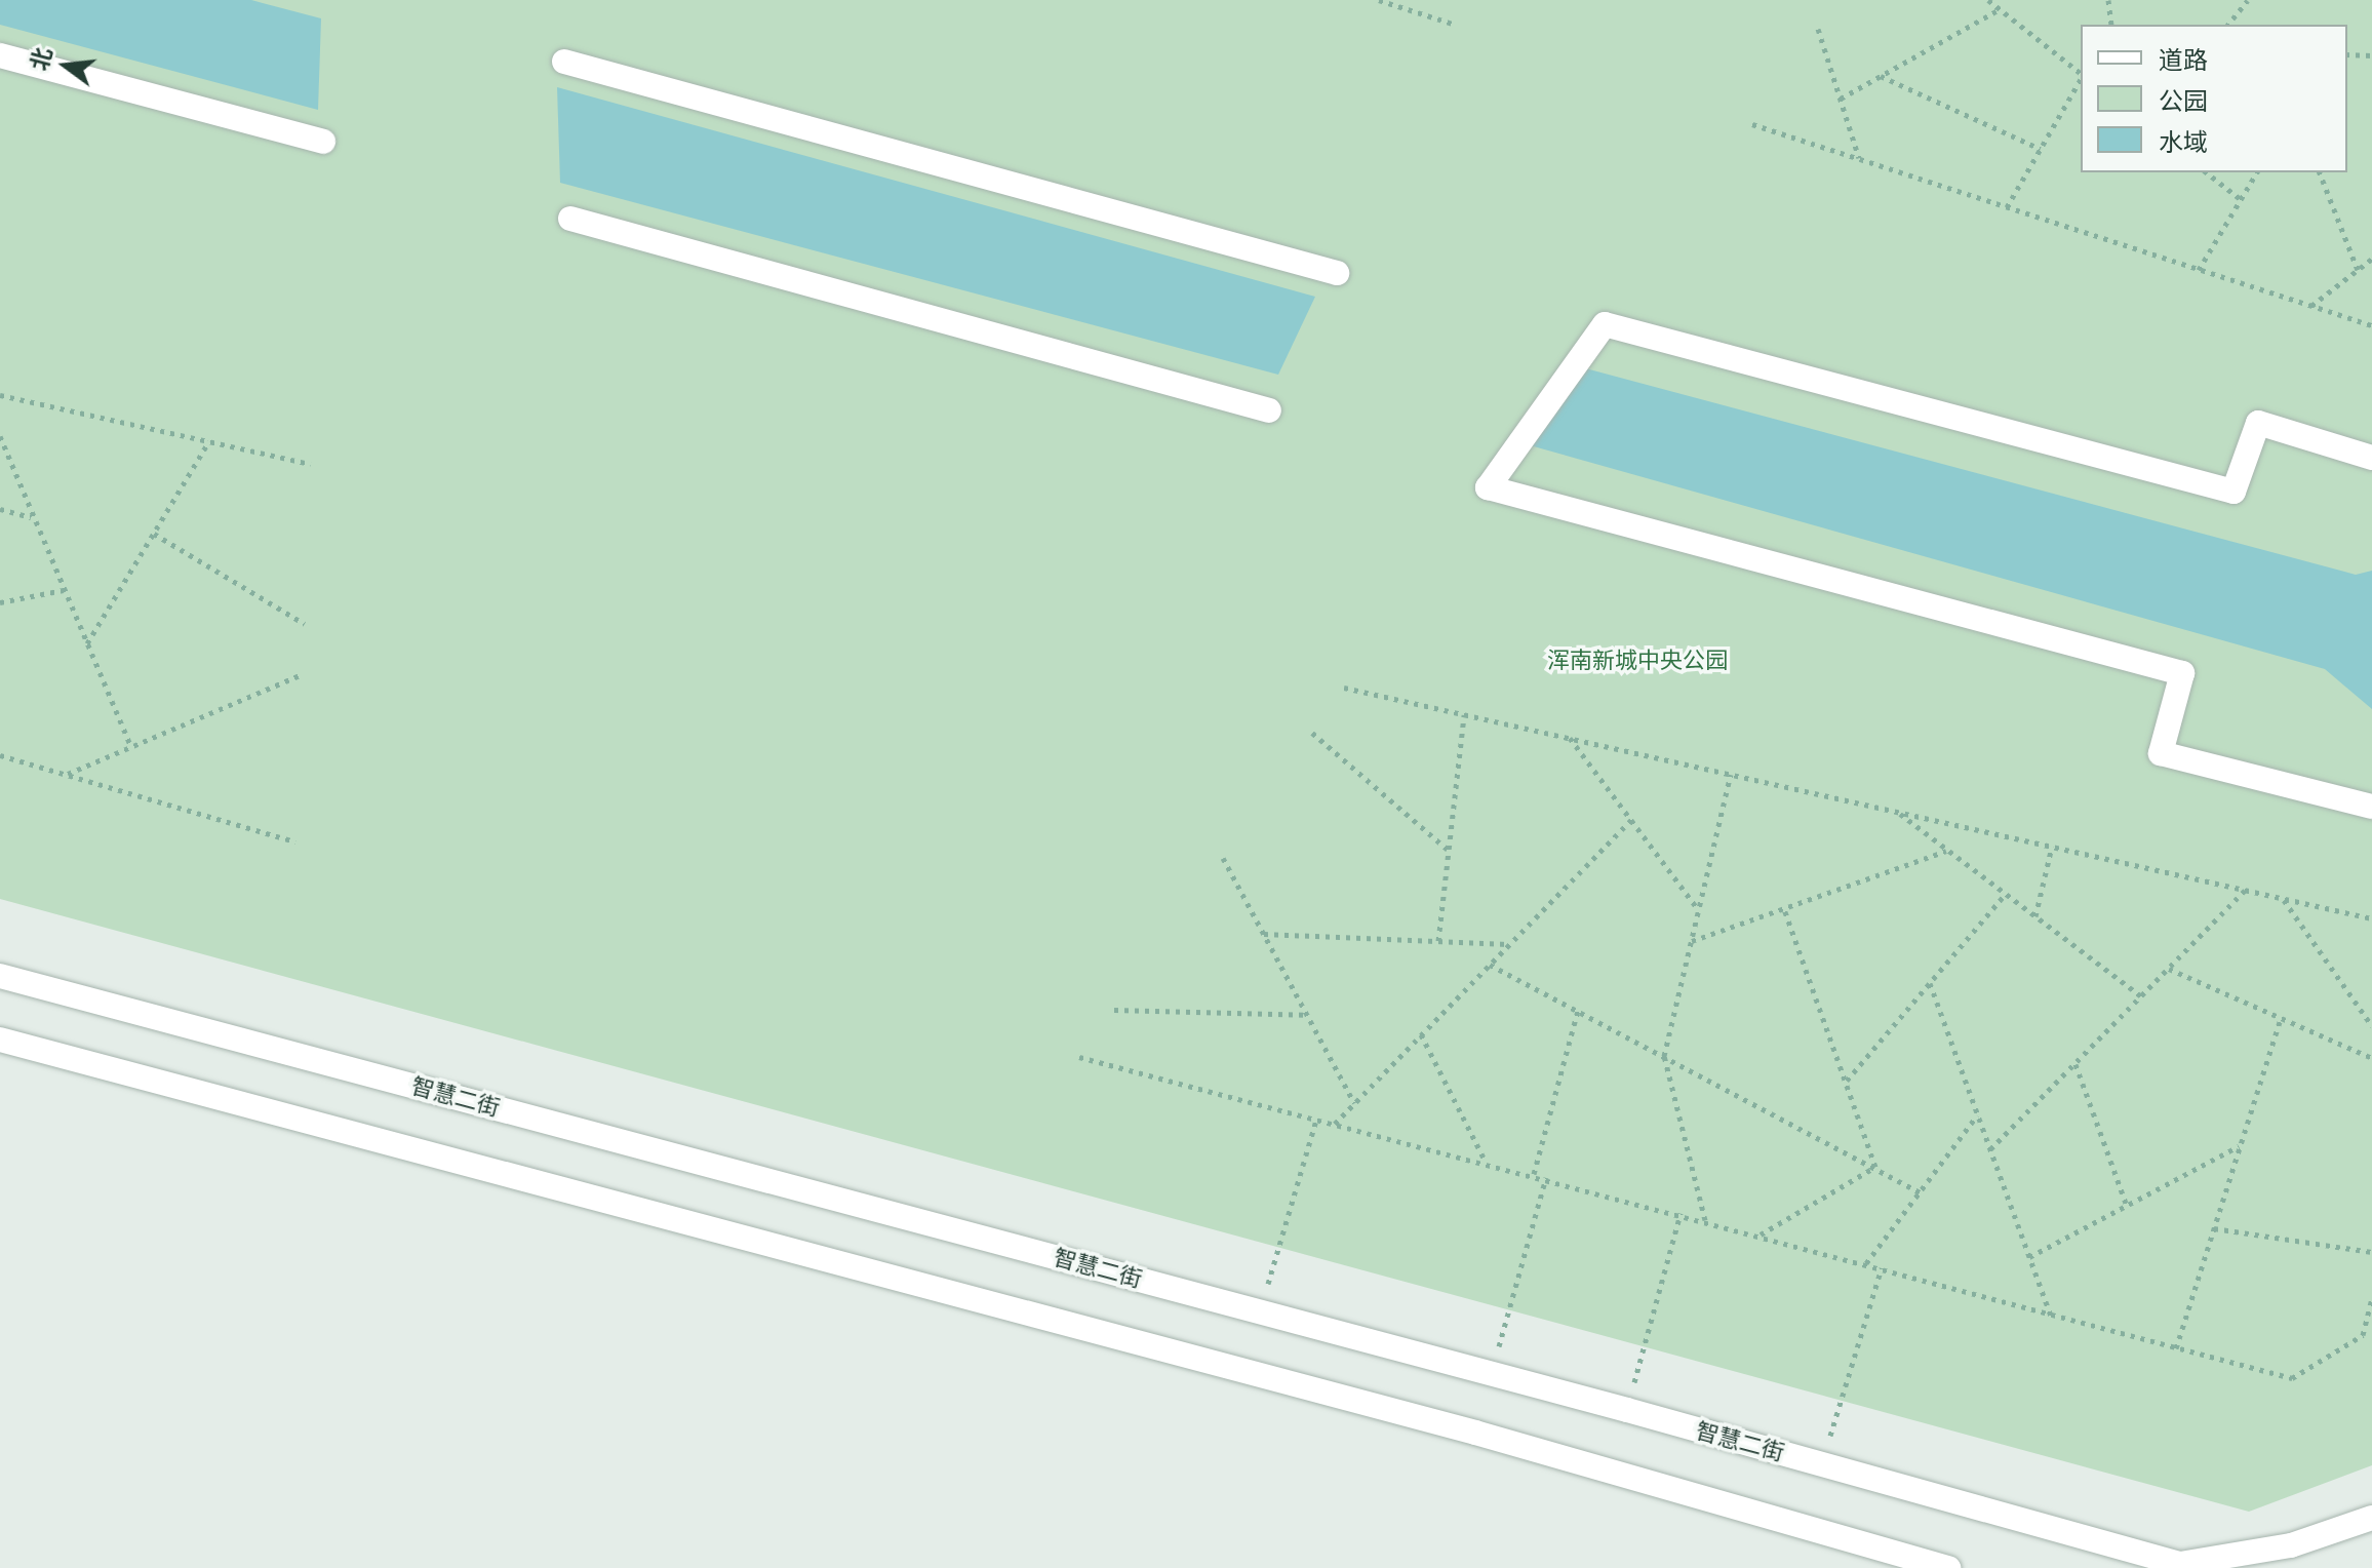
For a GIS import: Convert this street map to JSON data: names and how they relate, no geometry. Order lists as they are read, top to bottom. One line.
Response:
{"streets":{"main road":["智慧二街"]},"parks":["浑南新城中央公园"],"legend":["道路","公园","水域"],"north":"left"}
